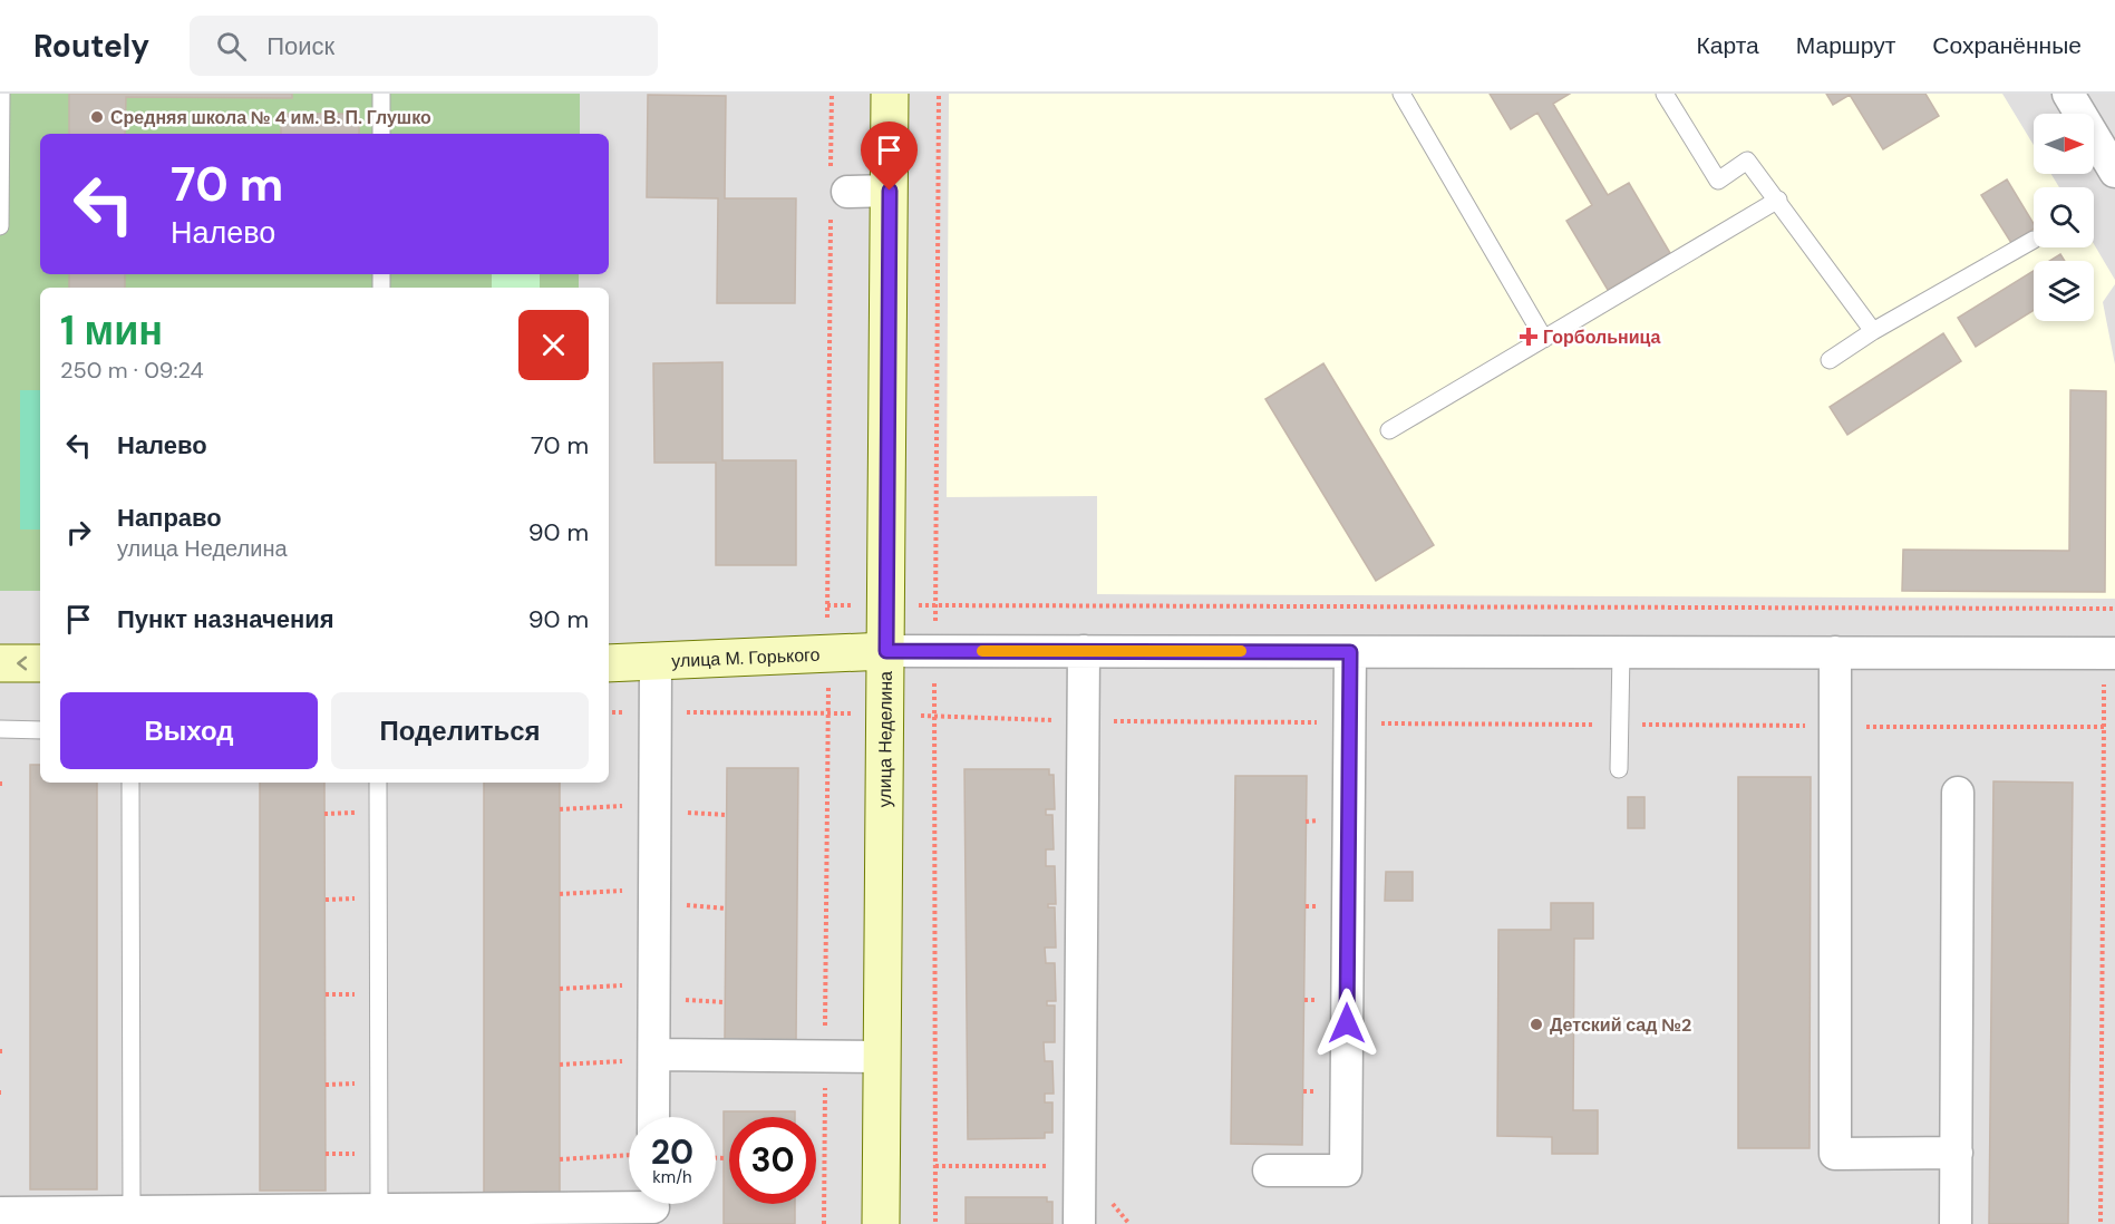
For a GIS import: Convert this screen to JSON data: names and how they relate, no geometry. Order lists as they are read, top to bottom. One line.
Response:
{"streets":{"street":["улица М. Горького","улица Неделина"]},"crossings":[["улица М. Горького","улица Неделина"]],"places":{"other":["Средняя школа № 4 им. В. П. Глушко","Детский сад №2"],"health":["Горбольница"]},"north":"right","page":{"header":"Routely","search":"Поиск","nav":["Карта","Маршрут","Сохранённые"],"turn":["70 m","Налево"],"heading":["1 мин","250 m · 09:24"],"list":[{"name":"Налево","value":"70 m"},{"name":"Направо","note":"улица Неделина","value":"90 m"},{"name":"Пункт назначения","value":"90 m"}],"buttons":["Выход","Поделиться"],"speed":"20 km/h","limit":"30"}}
